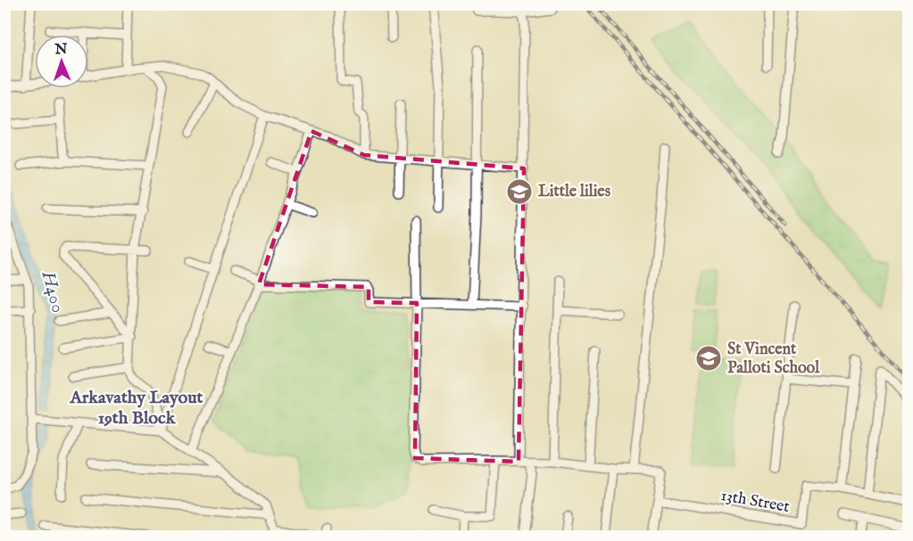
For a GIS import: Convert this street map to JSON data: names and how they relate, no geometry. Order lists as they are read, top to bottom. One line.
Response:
{"streets":{"street":["13th Street"]},"districts":["Arkavathy Layout 19th Block"],"water":["H400"],"places":{"school or university":["Little lilies","St Vincent Palloti School"]},"north":"top"}
